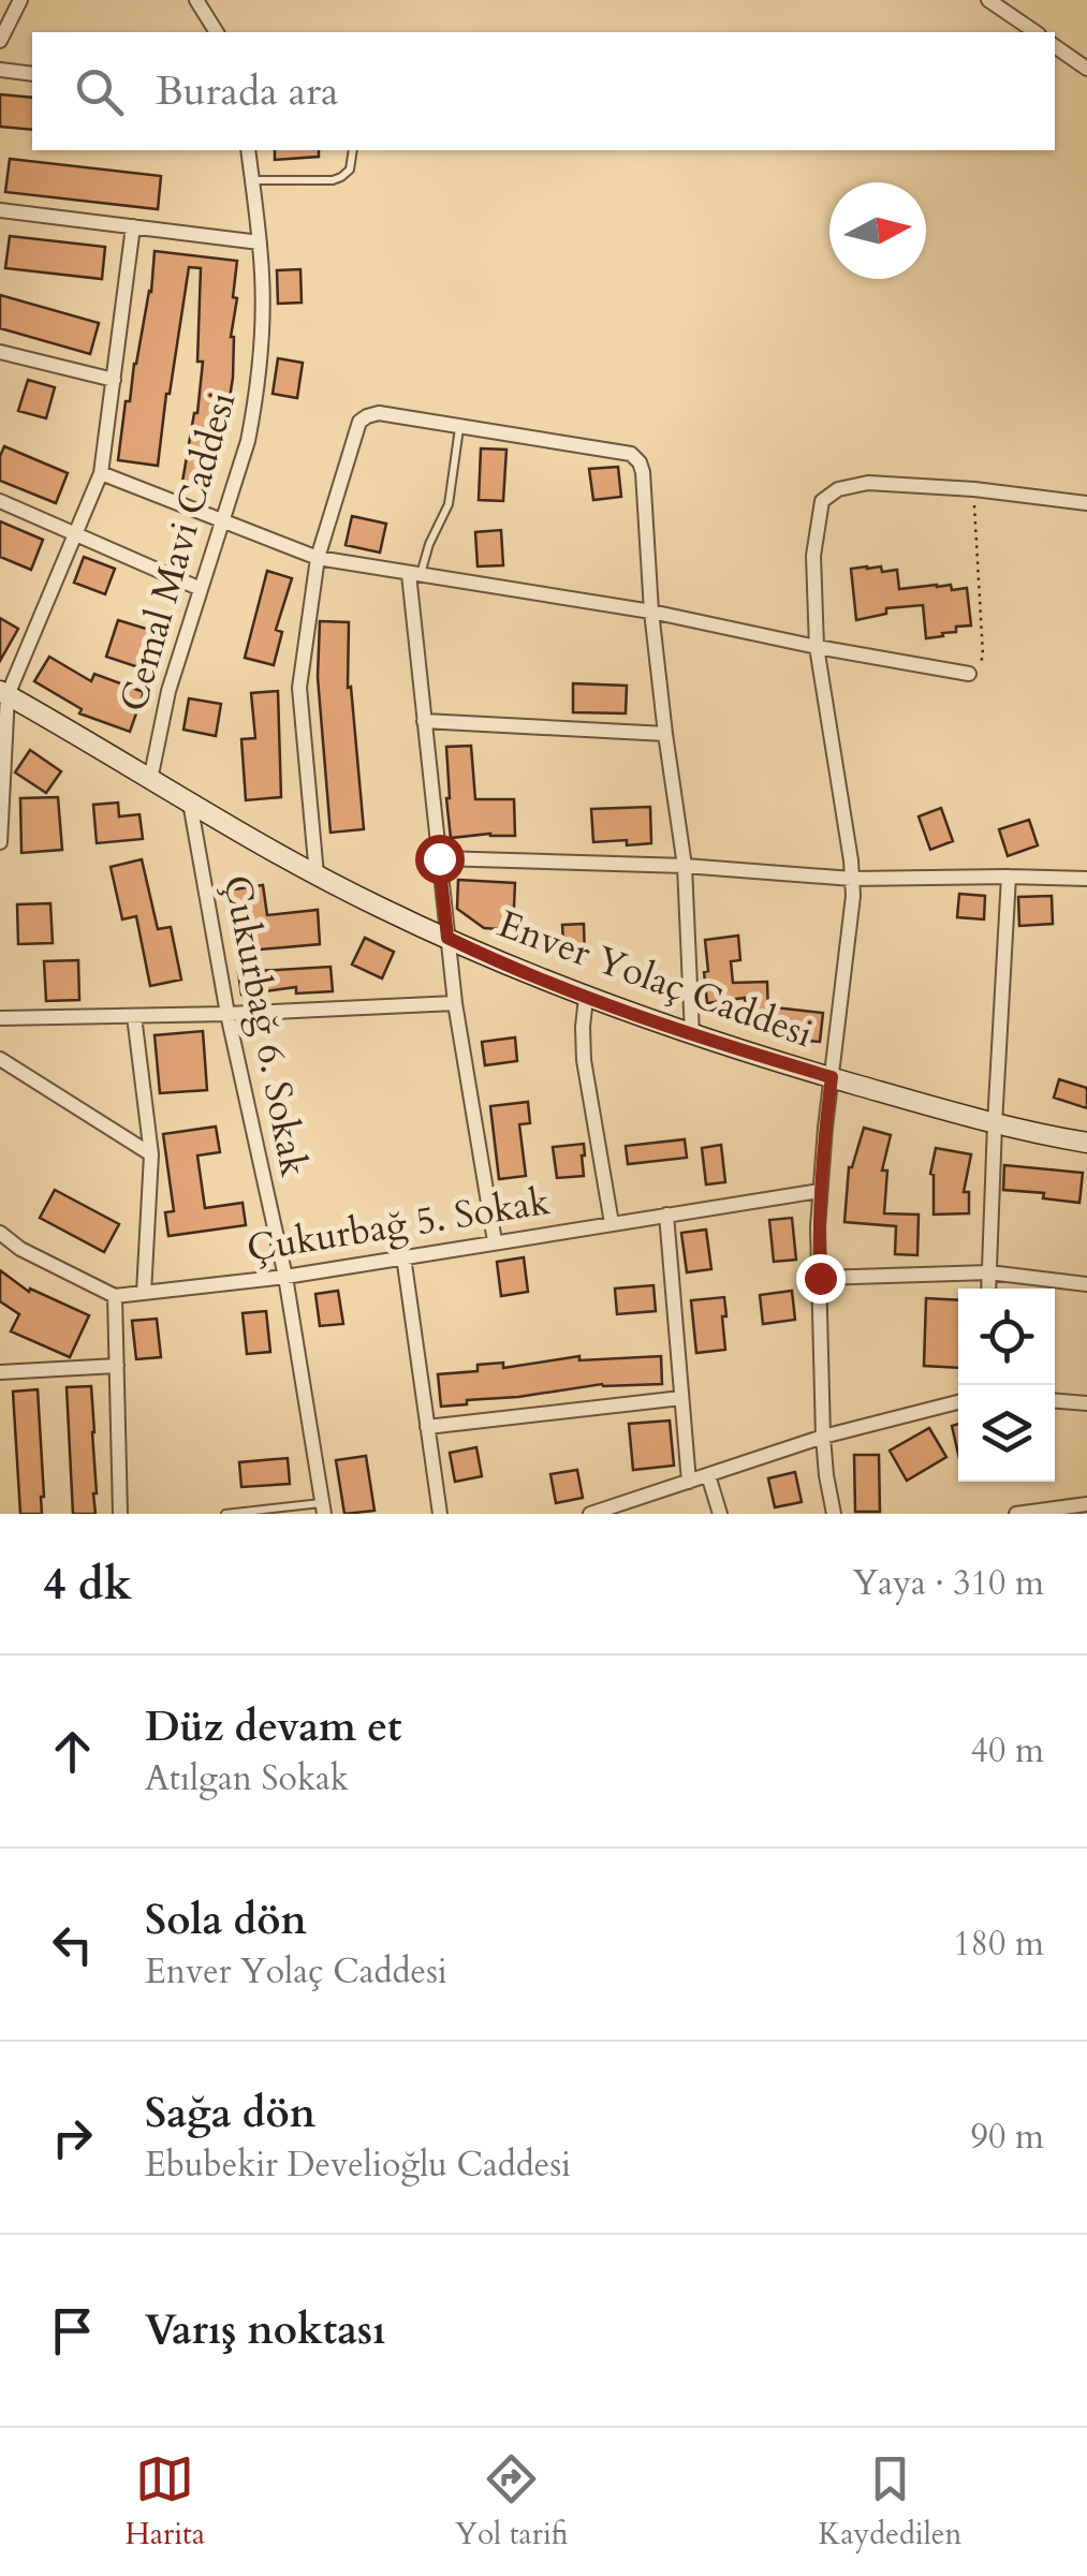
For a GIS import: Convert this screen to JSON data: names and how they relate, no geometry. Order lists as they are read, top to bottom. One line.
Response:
{"streets":{"street":["Cemal Mavi Caddesi","Enver Yolaç Caddesi","Çukurbağ 6. Sokak","Çukurbağ 5. Sokak"]},"crossings":[["Cemal Mavi Caddesi","Enver Yolaç Caddesi"],["Enver Yolaç Caddesi","Çukurbağ 6. Sokak"],["Çukurbağ 6. Sokak","Çukurbağ 5. Sokak"]],"north":"right","page":{"search":"Burada ara","heading":["4 dk","Yaya · 310 m"],"list":[["Düz devam et","Atılgan Sokak","40 m"],["Sola dön","Enver Yolaç Caddesi","180 m"],["Sağa dön","Ebubekir Develioğlu Caddesi","90 m"],"Varış noktası"],"nav":["Harita","Yol tarifi","Kaydedilen"]}}
